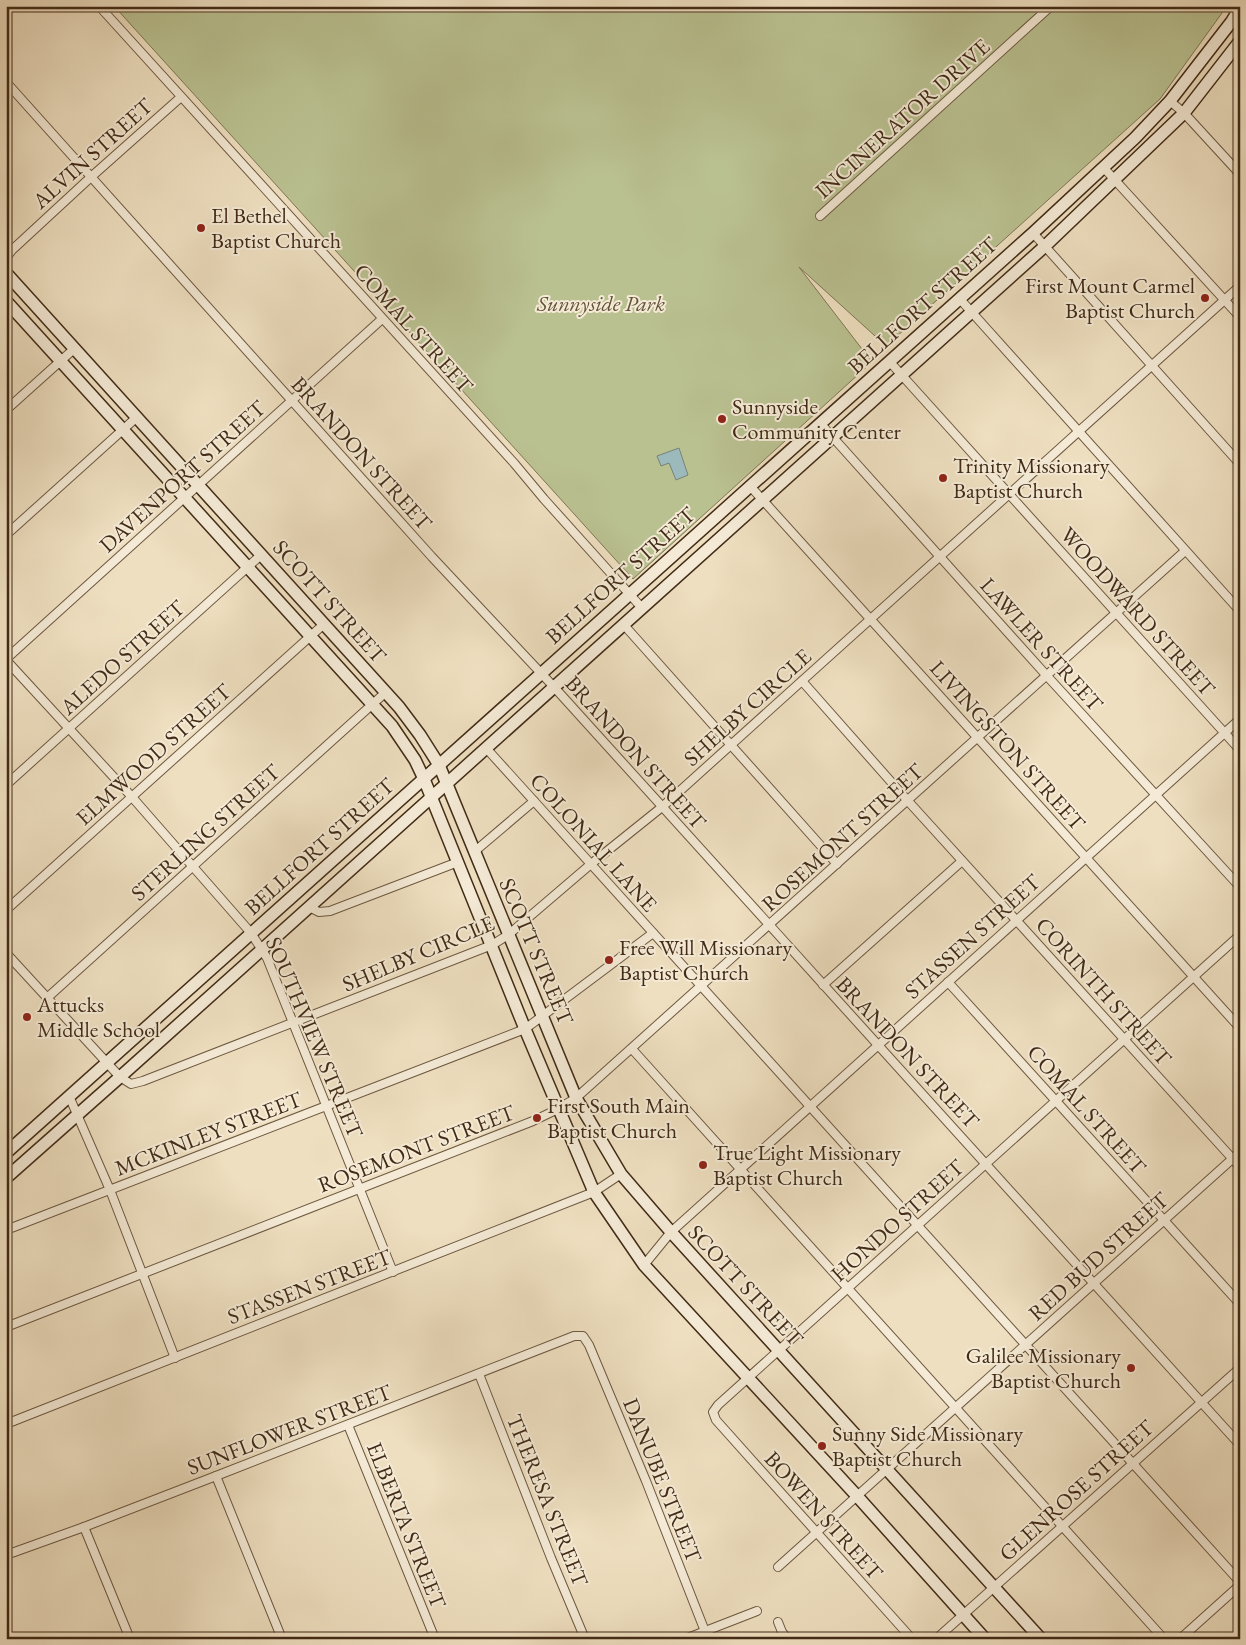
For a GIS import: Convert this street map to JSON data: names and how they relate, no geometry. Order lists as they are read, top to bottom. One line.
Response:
{"streets":{"main road":["BELLFORT STREET","SCOTT STREET"],"street":["INCINERATOR DRIVE","ALVIN STREET","COMAL STREET","BRANDON STREET","DAVENPORT STREET","WOODWARD STREET","LAWLER STREET","ALEDO STREET","SHELBY CIRCLE","LIVINGSTON STREET","ELMWOOD STREET","STERLING STREET","ROSEMONT STREET","COLONIAL LANE","STASSEN STREET","CORINTH STREET","SOUTHVIEW STREET","MCKINLEY STREET","HONDO STREET","RED BUD STREET","SUNFLOWER STREET","DANUBE STREET","GLENROSE STREET","THERESA STREET","BOWEN STREET","ELBERTA STREET"]},"crossings":[["ALVIN STREET","COMAL STREET"],["ALVIN STREET","BRANDON STREET"],["BELLFORT STREET","COMAL STREET"],["BELLFORT STREET","BRANDON STREET"],["BELLFORT STREET","SCOTT STREET"],["BELLFORT STREET","WOODWARD STREET"],["BELLFORT STREET","LAWLER STREET"],["BELLFORT STREET","SHELBY CIRCLE"],["BELLFORT STREET","LIVINGSTON STREET"],["BELLFORT STREET","COLONIAL LANE"],["BELLFORT STREET","SOUTHVIEW STREET"],["COMAL STREET","DAVENPORT STREET"],["COMAL STREET","STASSEN STREET"],["COMAL STREET","HONDO STREET"],["COMAL STREET","RED BUD STREET"],["BRANDON STREET","DAVENPORT STREET"],["BRANDON STREET","SHELBY CIRCLE"],["BRANDON STREET","ROSEMONT STREET"],["BRANDON STREET","STASSEN STREET"],["BRANDON STREET","HONDO STREET"],["BRANDON STREET","RED BUD STREET"],["BRANDON STREET","GLENROSE STREET"],["DAVENPORT STREET","SCOTT STREET"],["DAVENPORT STREET","SOUTHVIEW STREET"],["SCOTT STREET","ALEDO STREET"],["SCOTT STREET","SHELBY CIRCLE"],["SCOTT STREET","ELMWOOD STREET"],["SCOTT STREET","STERLING STREET"],["SCOTT STREET","ROSEMONT STREET"],["SCOTT STREET","STASSEN STREET"],["SCOTT STREET","MCKINLEY STREET"],["SCOTT STREET","HONDO STREET"],["SCOTT STREET","RED BUD STREET"],["SCOTT STREET","GLENROSE STREET"],["WOODWARD STREET","SHELBY CIRCLE"],["WOODWARD STREET","ROSEMONT STREET"],["WOODWARD STREET","STASSEN STREET"],["LAWLER STREET","SHELBY CIRCLE"],["LAWLER STREET","ROSEMONT STREET"],["LAWLER STREET","STASSEN STREET"],["ALEDO STREET","SOUTHVIEW STREET"],["SHELBY CIRCLE","LIVINGSTON STREET"],["SHELBY CIRCLE","COLONIAL LANE"],["SHELBY CIRCLE","CORINTH STREET"],["SHELBY CIRCLE","SOUTHVIEW STREET"],["LIVINGSTON STREET","ROSEMONT STREET"],["LIVINGSTON STREET","STASSEN STREET"],["LIVINGSTON STREET","HONDO STREET"],["ELMWOOD STREET","SOUTHVIEW STREET"],["STERLING STREET","SOUTHVIEW STREET"],["ROSEMONT STREET","COLONIAL LANE"],["ROSEMONT STREET","CORINTH STREET"],["ROSEMONT STREET","SOUTHVIEW STREET"],["COLONIAL LANE","STASSEN STREET"],["COLONIAL LANE","MCKINLEY STREET"],["COLONIAL LANE","HONDO STREET"],["COLONIAL LANE","RED BUD STREET"],["COLONIAL LANE","GLENROSE STREET"],["STASSEN STREET","CORINTH STREET"],["STASSEN STREET","SOUTHVIEW STREET"],["CORINTH STREET","HONDO STREET"],["CORINTH STREET","RED BUD STREET"],["SOUTHVIEW STREET","MCKINLEY STREET"],["HONDO STREET","BOWEN STREET"],["RED BUD STREET","BOWEN STREET"],["SUNFLOWER STREET","DANUBE STREET"],["SUNFLOWER STREET","THERESA STREET"],["SUNFLOWER STREET","ELBERTA STREET"]],"parks":["Sunnyside Park"],"places":["El Bethel Baptist Church","First Mount Carmel Baptist Church","Sunnyside Community Center","Trinity Missionary Baptist Church","Free Will Missionary Baptist Church","Attucks Middle School","First South Main Baptist Church","True Light Missionary Baptist Church","Galilee Missionary Baptist Church","Sunny Side Missionary Baptist Church"]}
